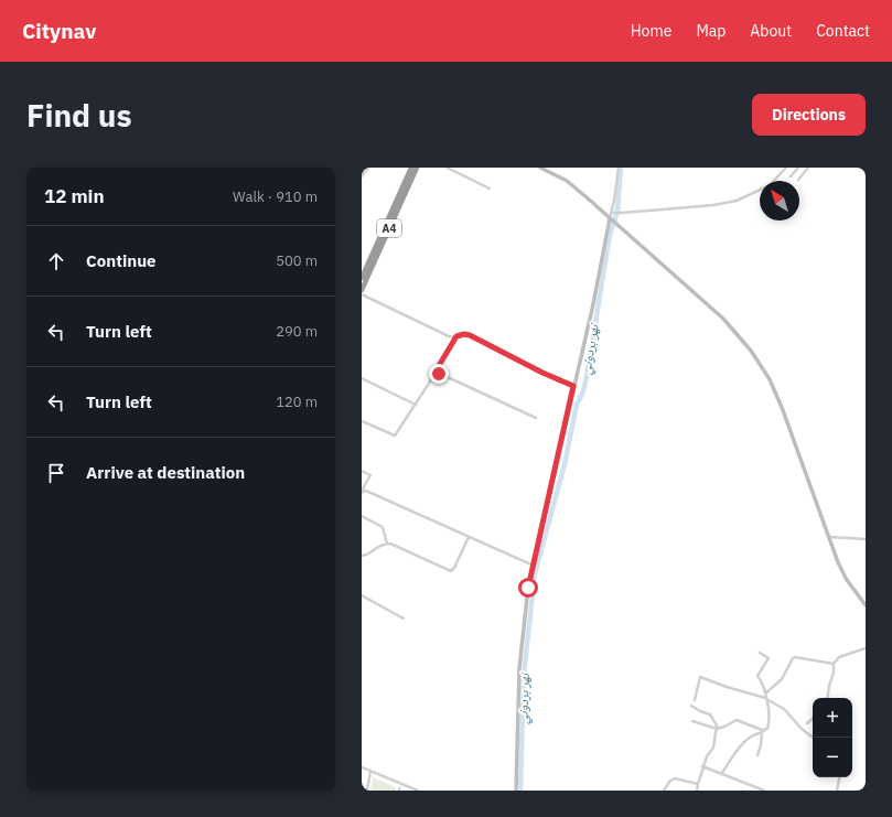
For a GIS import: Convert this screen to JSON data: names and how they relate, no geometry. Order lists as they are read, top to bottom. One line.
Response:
{"streets":{"highway":["A4"]},"water":["نهر بردوني"],"north":"top left","page":{"header":"Citynav","nav":["Home","Map","About","Contact"],"buttons":"Directions","title":"Find us","heading":["12 min","Walk · 910 m"],"list":[["Continue","500 m"],["Turn left","290 m"],["Turn left","120 m"],"Arrive at destination"],"map_buttons":["+","−"]}}
